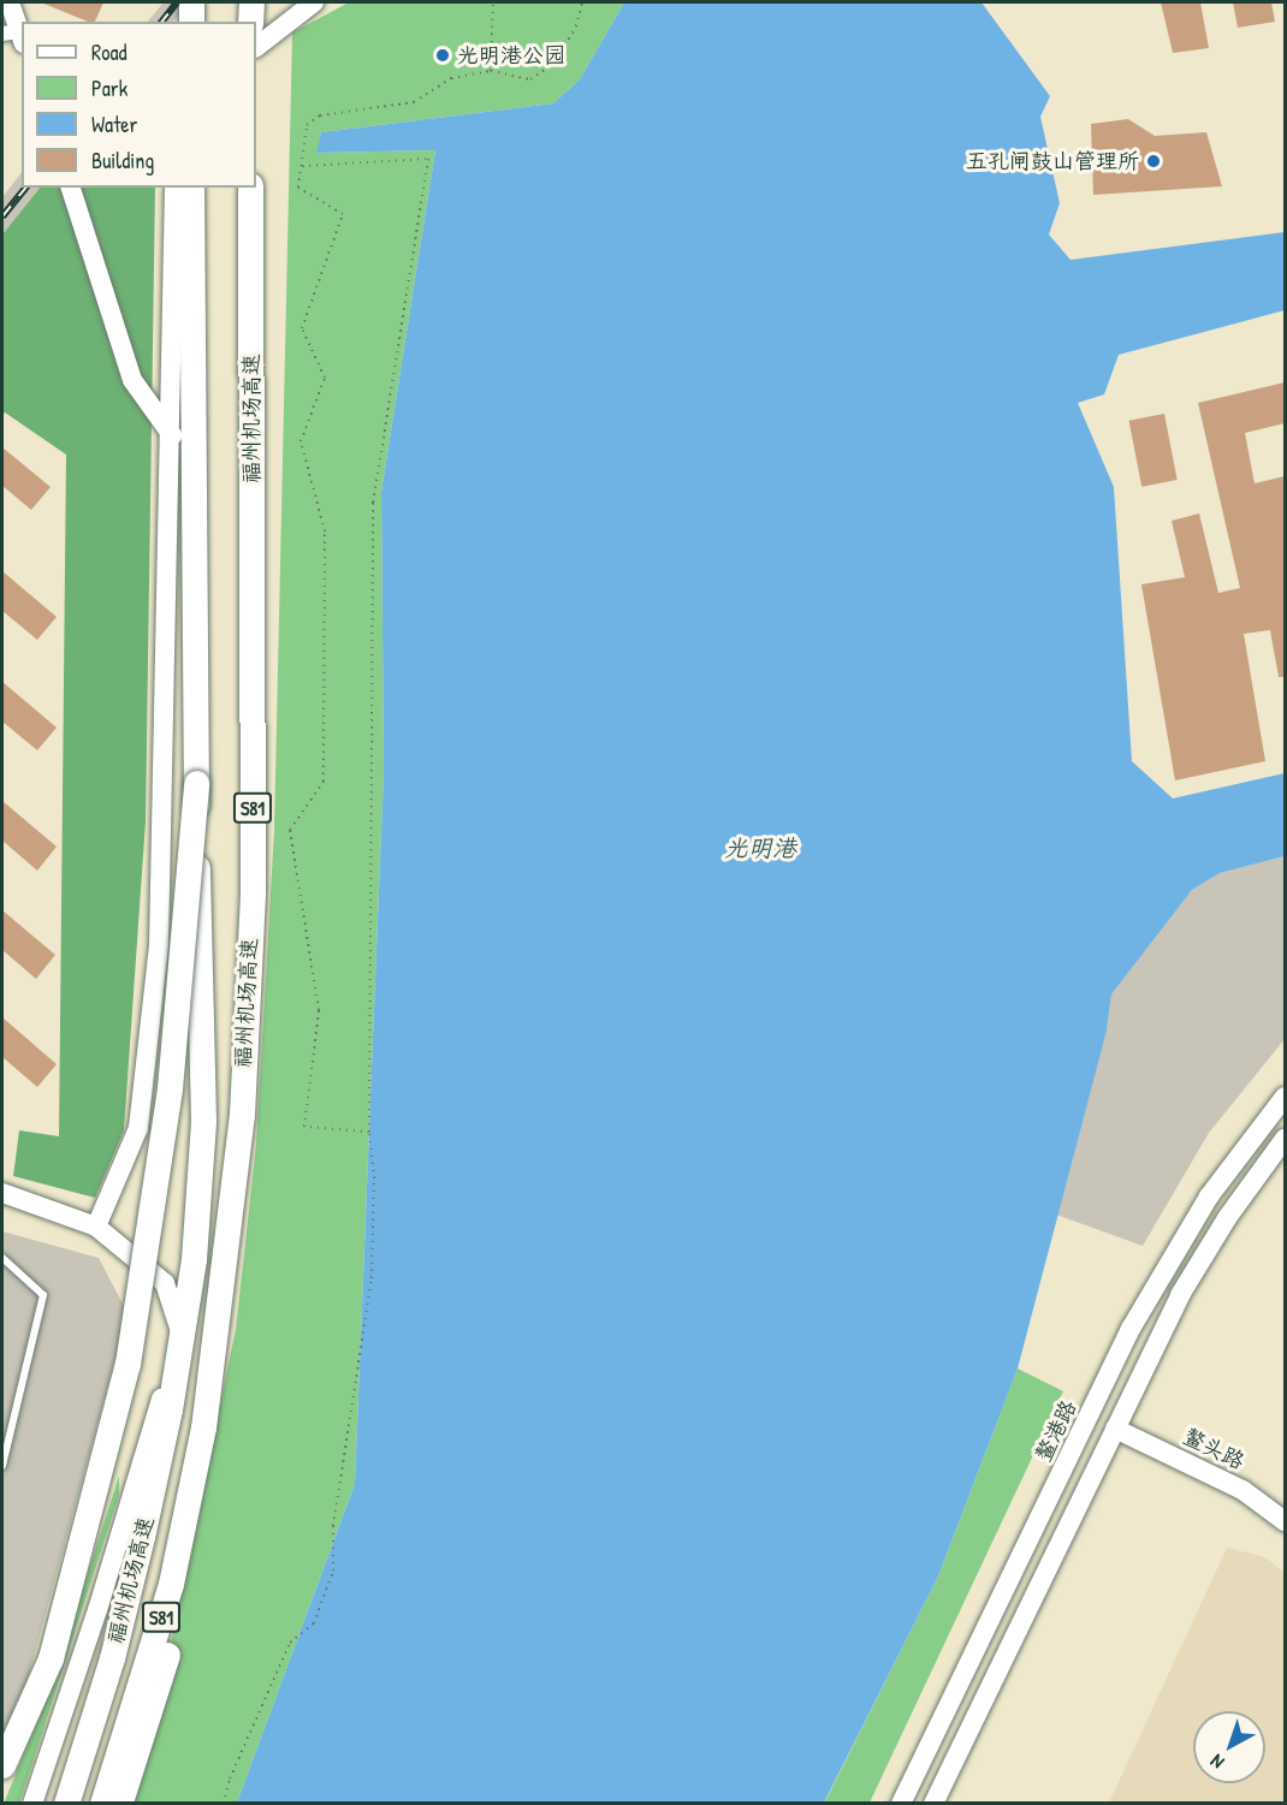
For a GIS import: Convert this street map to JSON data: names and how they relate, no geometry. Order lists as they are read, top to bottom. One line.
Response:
{"streets":{"highway":["福州机场高速","S81"],"main road":["鳌港路","鳌头路"]},"water":["光明港"],"places":["光明港公园","五孔闸鼓山管理所"],"legend":["Road","Park","Water","Building"],"north":"bottom left"}
